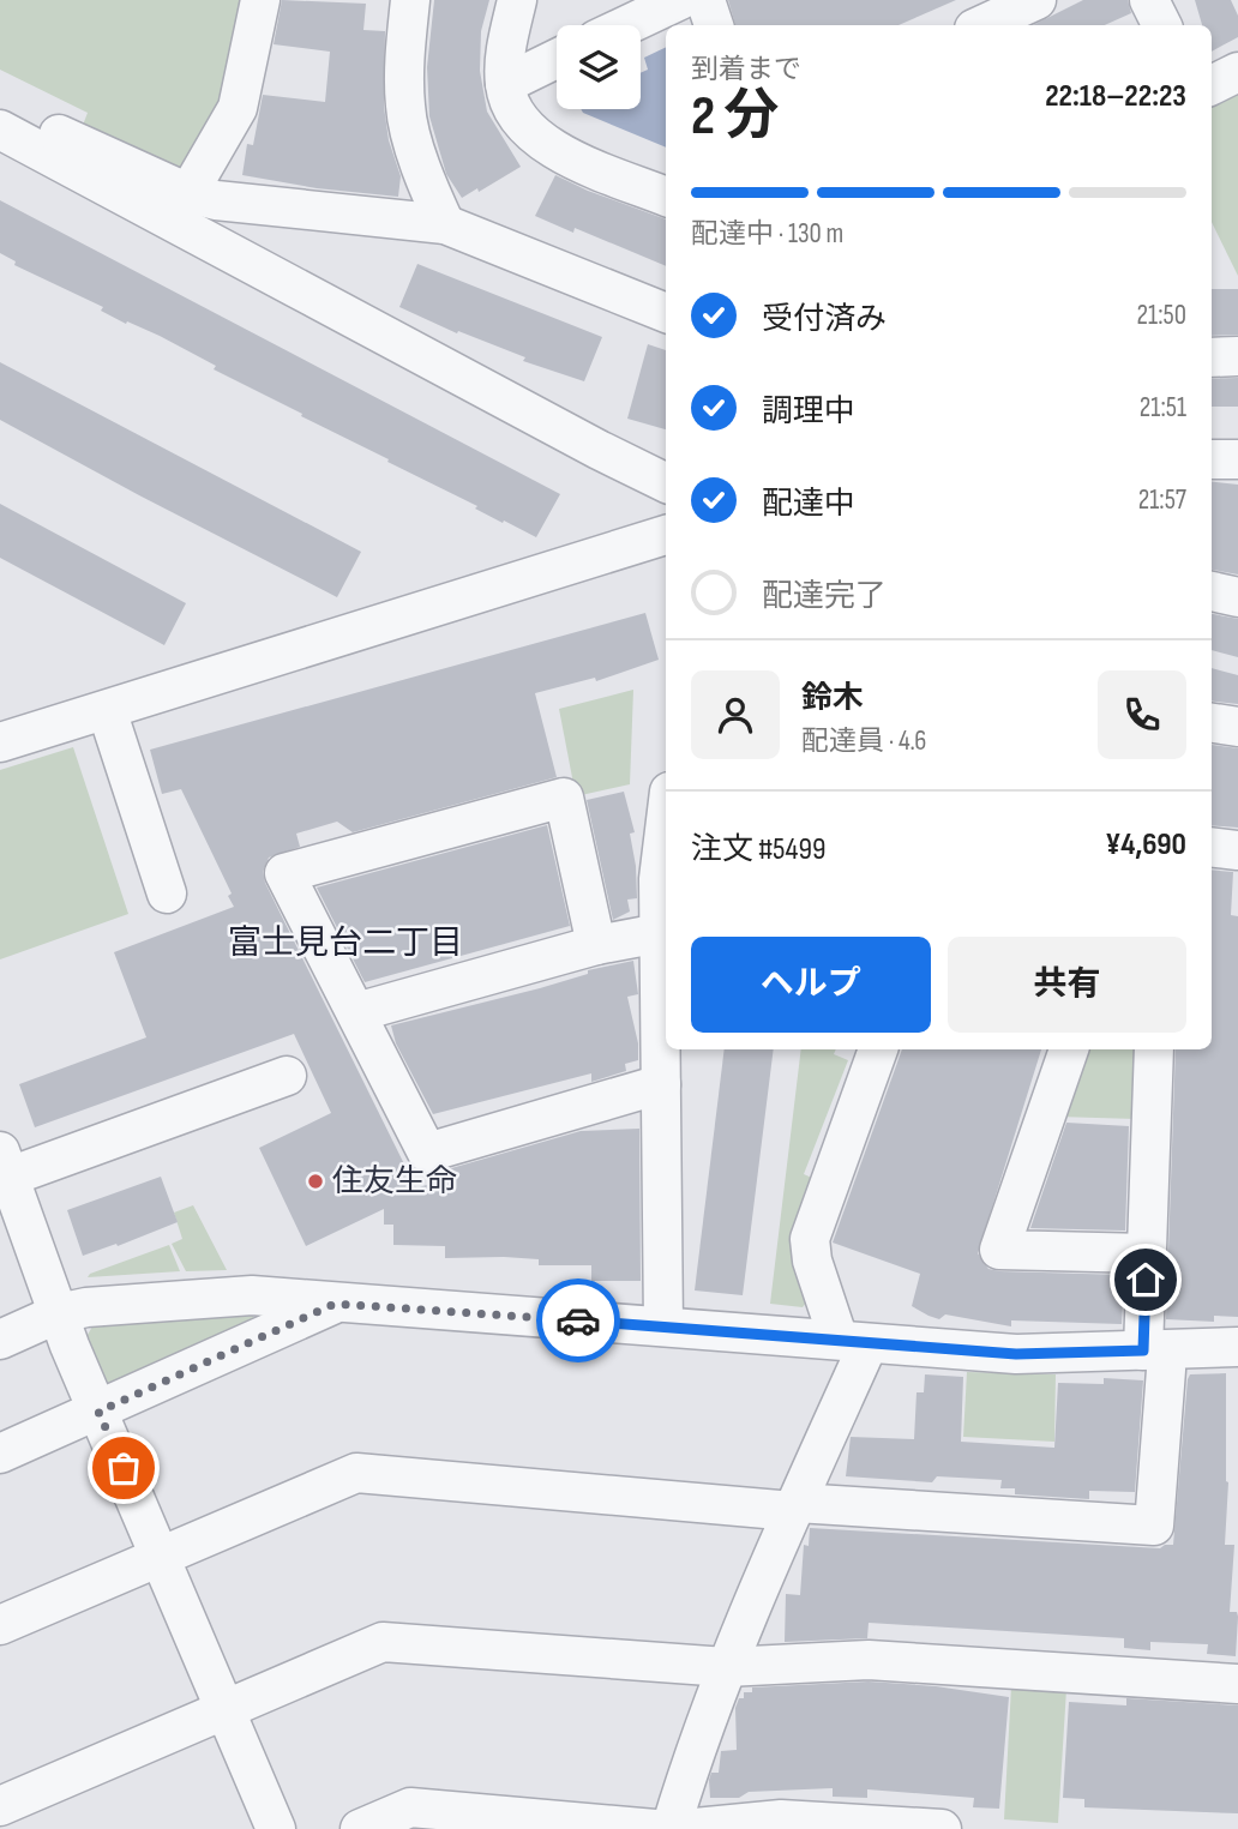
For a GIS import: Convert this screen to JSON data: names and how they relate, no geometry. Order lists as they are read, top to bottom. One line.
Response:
{"districts":["富士見台二丁目"],"places":["住友生命"],"page":{"heading":["2 分","到着まで","22:18–22:23"],"panel":["鈴木","配達員 · 4.6","注文 #5499","¥4,690"],"bar":"配達中 · 130 m","list":[["受付済み","21:50"],["調理中","21:51"],["配達中","21:57"],"配達完了"],"buttons":["ヘルプ","共有"]}}
